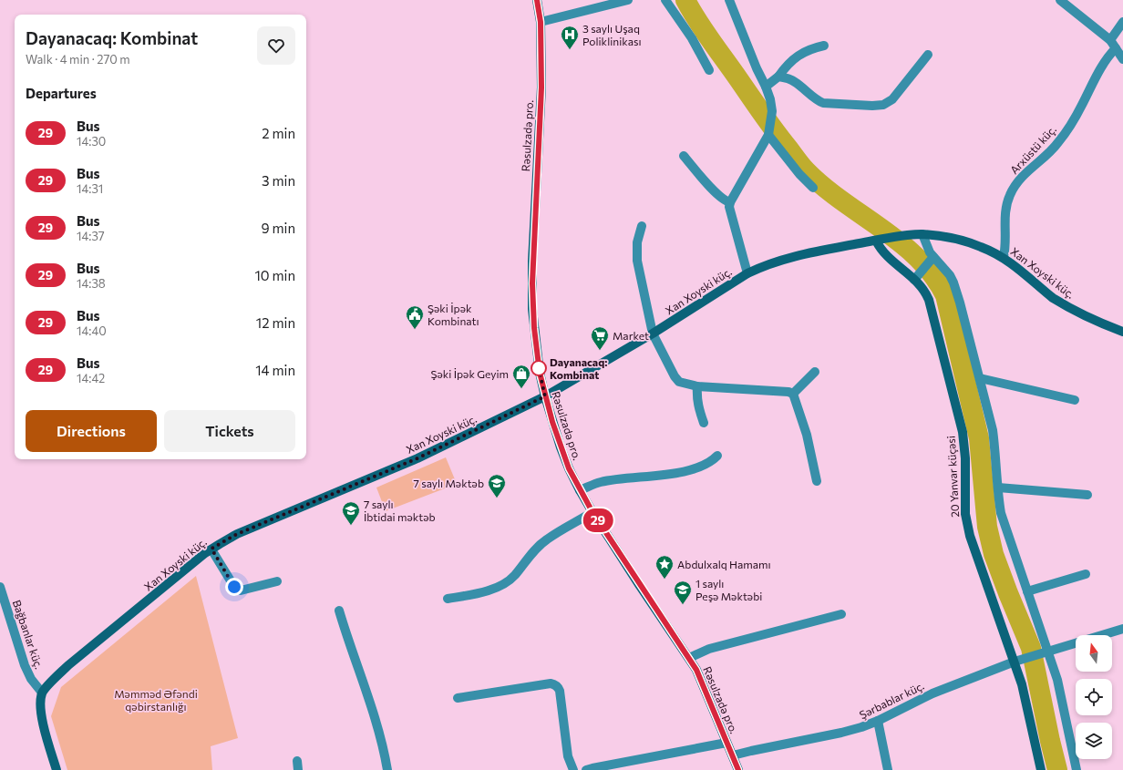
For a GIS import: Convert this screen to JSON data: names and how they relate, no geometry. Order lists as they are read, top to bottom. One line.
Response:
{"streets":{"street":["Rəsulzadə pro.","Arxüstü küç.","Xan Xoyski küç.","20 Yanvar küçəsi","Bağbanlar küç.","Şərbablar küç."]},"crossings":[["Rəsulzadə pro.","Xan Xoyski küç."],["Rəsulzadə pro.","Şərbablar küç."],["Arxüstü küç.","Xan Xoyski küç."],["Xan Xoyski küç.","20 Yanvar küçəsi"],["Xan Xoyski küç.","Bağbanlar küç."],["20 Yanvar küçəsi","Şərbablar küç."]],"parks":["Məmməd Əfəndi qəbirstanlığı"],"places":{"hospital":["3 saylı Uşaq Poliklinikası"],"public building":["Şəki İpək Kombinatı"],"supermarket":["Market"],"other":["Dayanacaq: Kombinat"],"shop":["Şəki İpək Geyim"],"school or university":["7 saylı Məktəb","7 saylı İbtidai məktəb","1 saylı Peşə Məktəbi"],"place":["Abdulxalq Hamamı"]},"lines":["bus line 29"],"north":"top","page":{"on_map":"29","heading":[["Dayanacaq: Kombinat","Walk · 4 min · 270 m"],"Departures"],"list":[{"mark":"29","name":"Bus","note":"14:30","value":"2 min"},{"mark":"29","name":"Bus","note":"14:31","value":"3 min"},{"mark":"29","name":"Bus","note":"14:37","value":"9 min"},{"mark":"29","name":"Bus","note":"14:38","value":"10 min"},{"mark":"29","name":"Bus","note":"14:40","value":"12 min"},{"mark":"29","name":"Bus","note":"14:42","value":"14 min"}],"buttons":["Directions","Tickets"]}}
